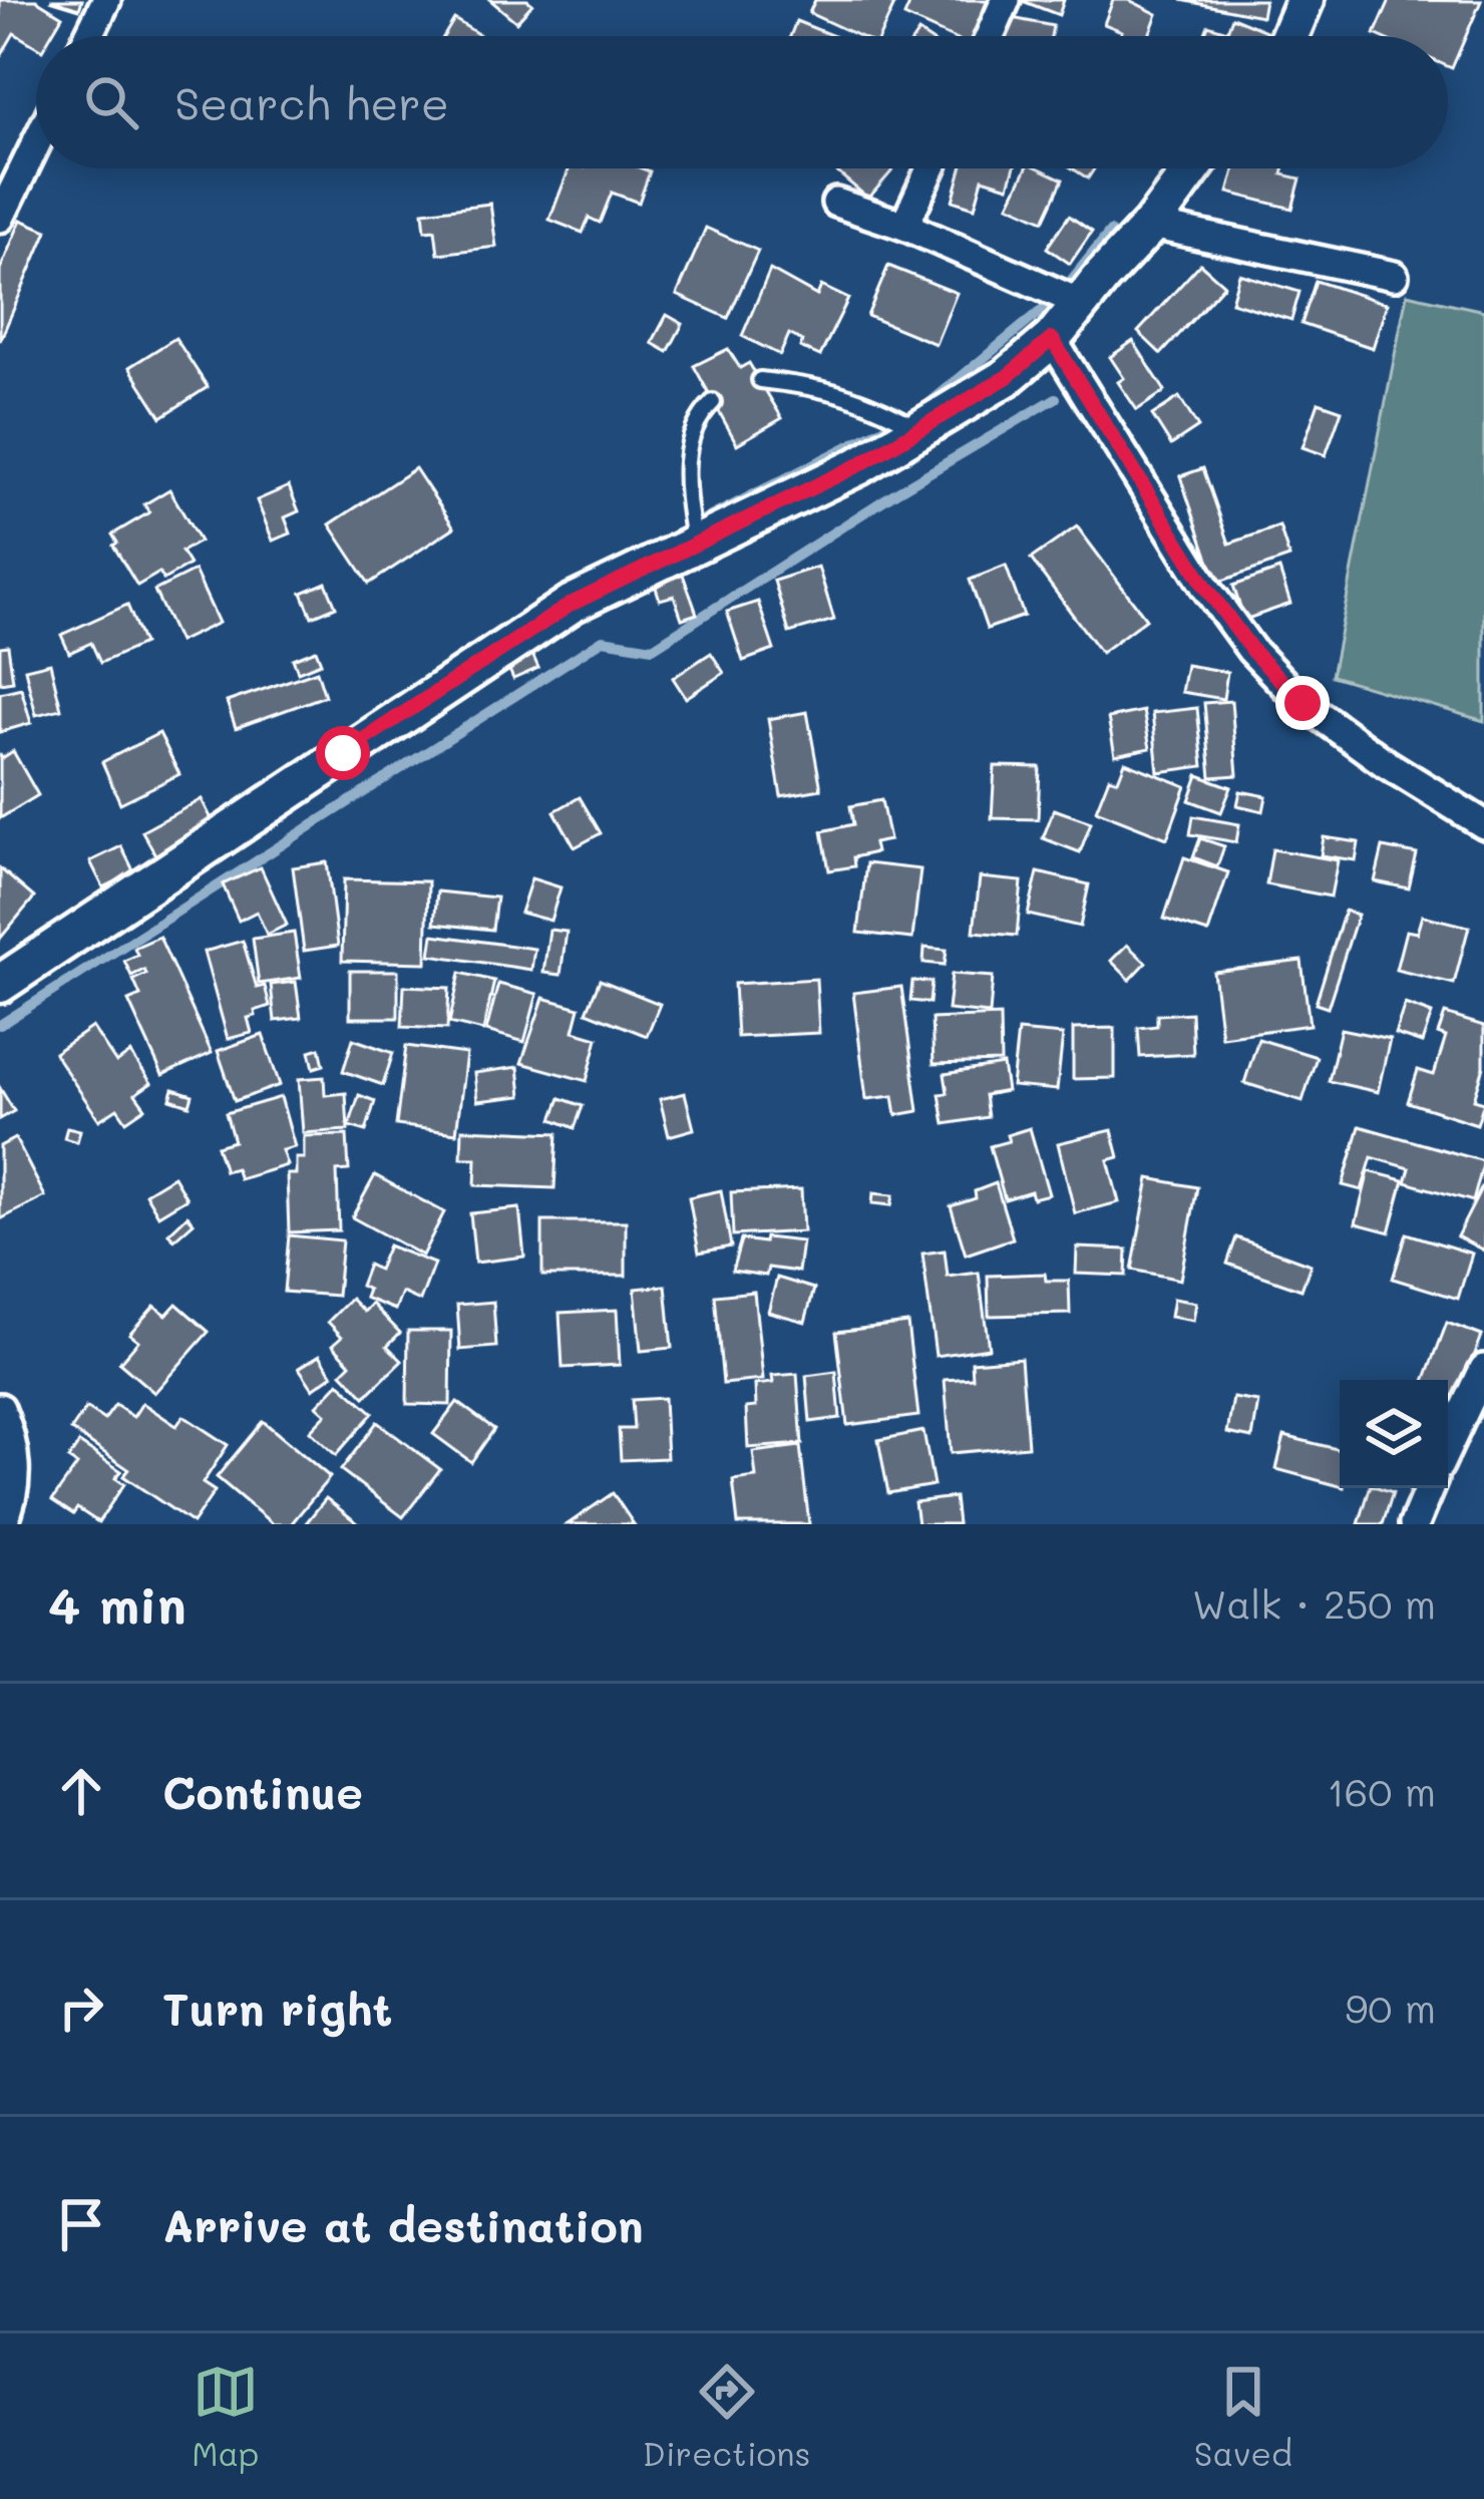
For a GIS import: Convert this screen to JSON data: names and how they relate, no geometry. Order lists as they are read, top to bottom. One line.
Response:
{"page":{"search":"Search here","heading":["4 min","Walk · 250 m"],"list":[["Continue","160 m"],["Turn right","90 m"],"Arrive at destination"],"nav":["Map","Directions","Saved"]}}
